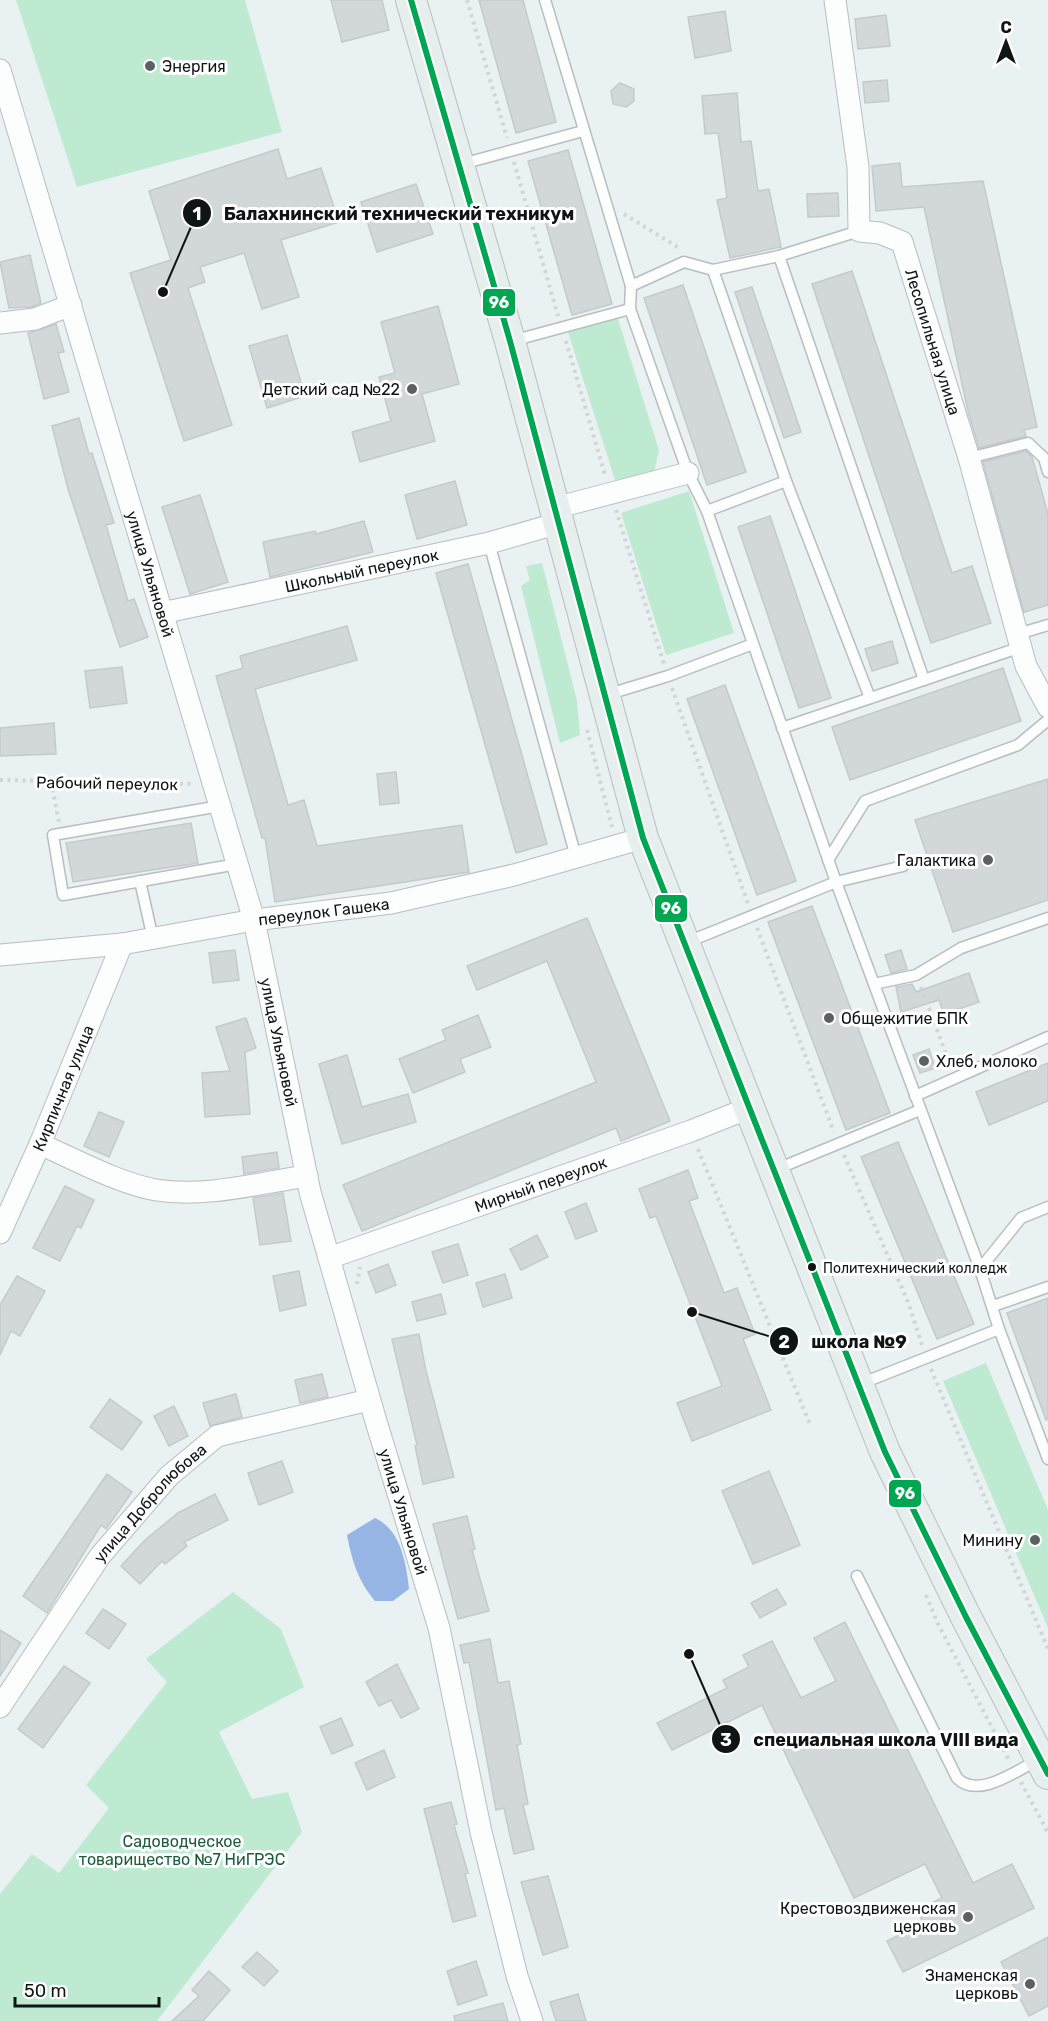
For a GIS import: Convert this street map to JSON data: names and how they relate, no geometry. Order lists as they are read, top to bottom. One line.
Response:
{"streets":{"street":["Лесопильная улица","Школьный переулок","улица Ульяновой","переулок Гашека","Кирпичная улица","Мирный переулок","улица Добролюбова"],"path":["Рабочий переулок"]},"crossings":[["Школьный переулок","улица Ульяновой"],["улица Ульяновой","Рабочий переулок"],["улица Ульяновой","переулок Гашека"],["улица Ульяновой","Мирный переулок"],["улица Ульяновой","улица Добролюбова"],["переулок Гашека","Кирпичная улица"]],"parks":["Садоводческое товарищество №7 НиГРЭС"],"places":["Энергия","Балахнинский технический техникум","Детский сад №22","Галактика","Общежитие БПК","Хлеб, молоко","Политехнический колледж","школа №9","Минину","специальная школа VIII вида","Крестовоздвиженская церковь","Знаменская церковь"],"lines":["transit line 96"],"scale_bar":"50 m","north":"top"}
